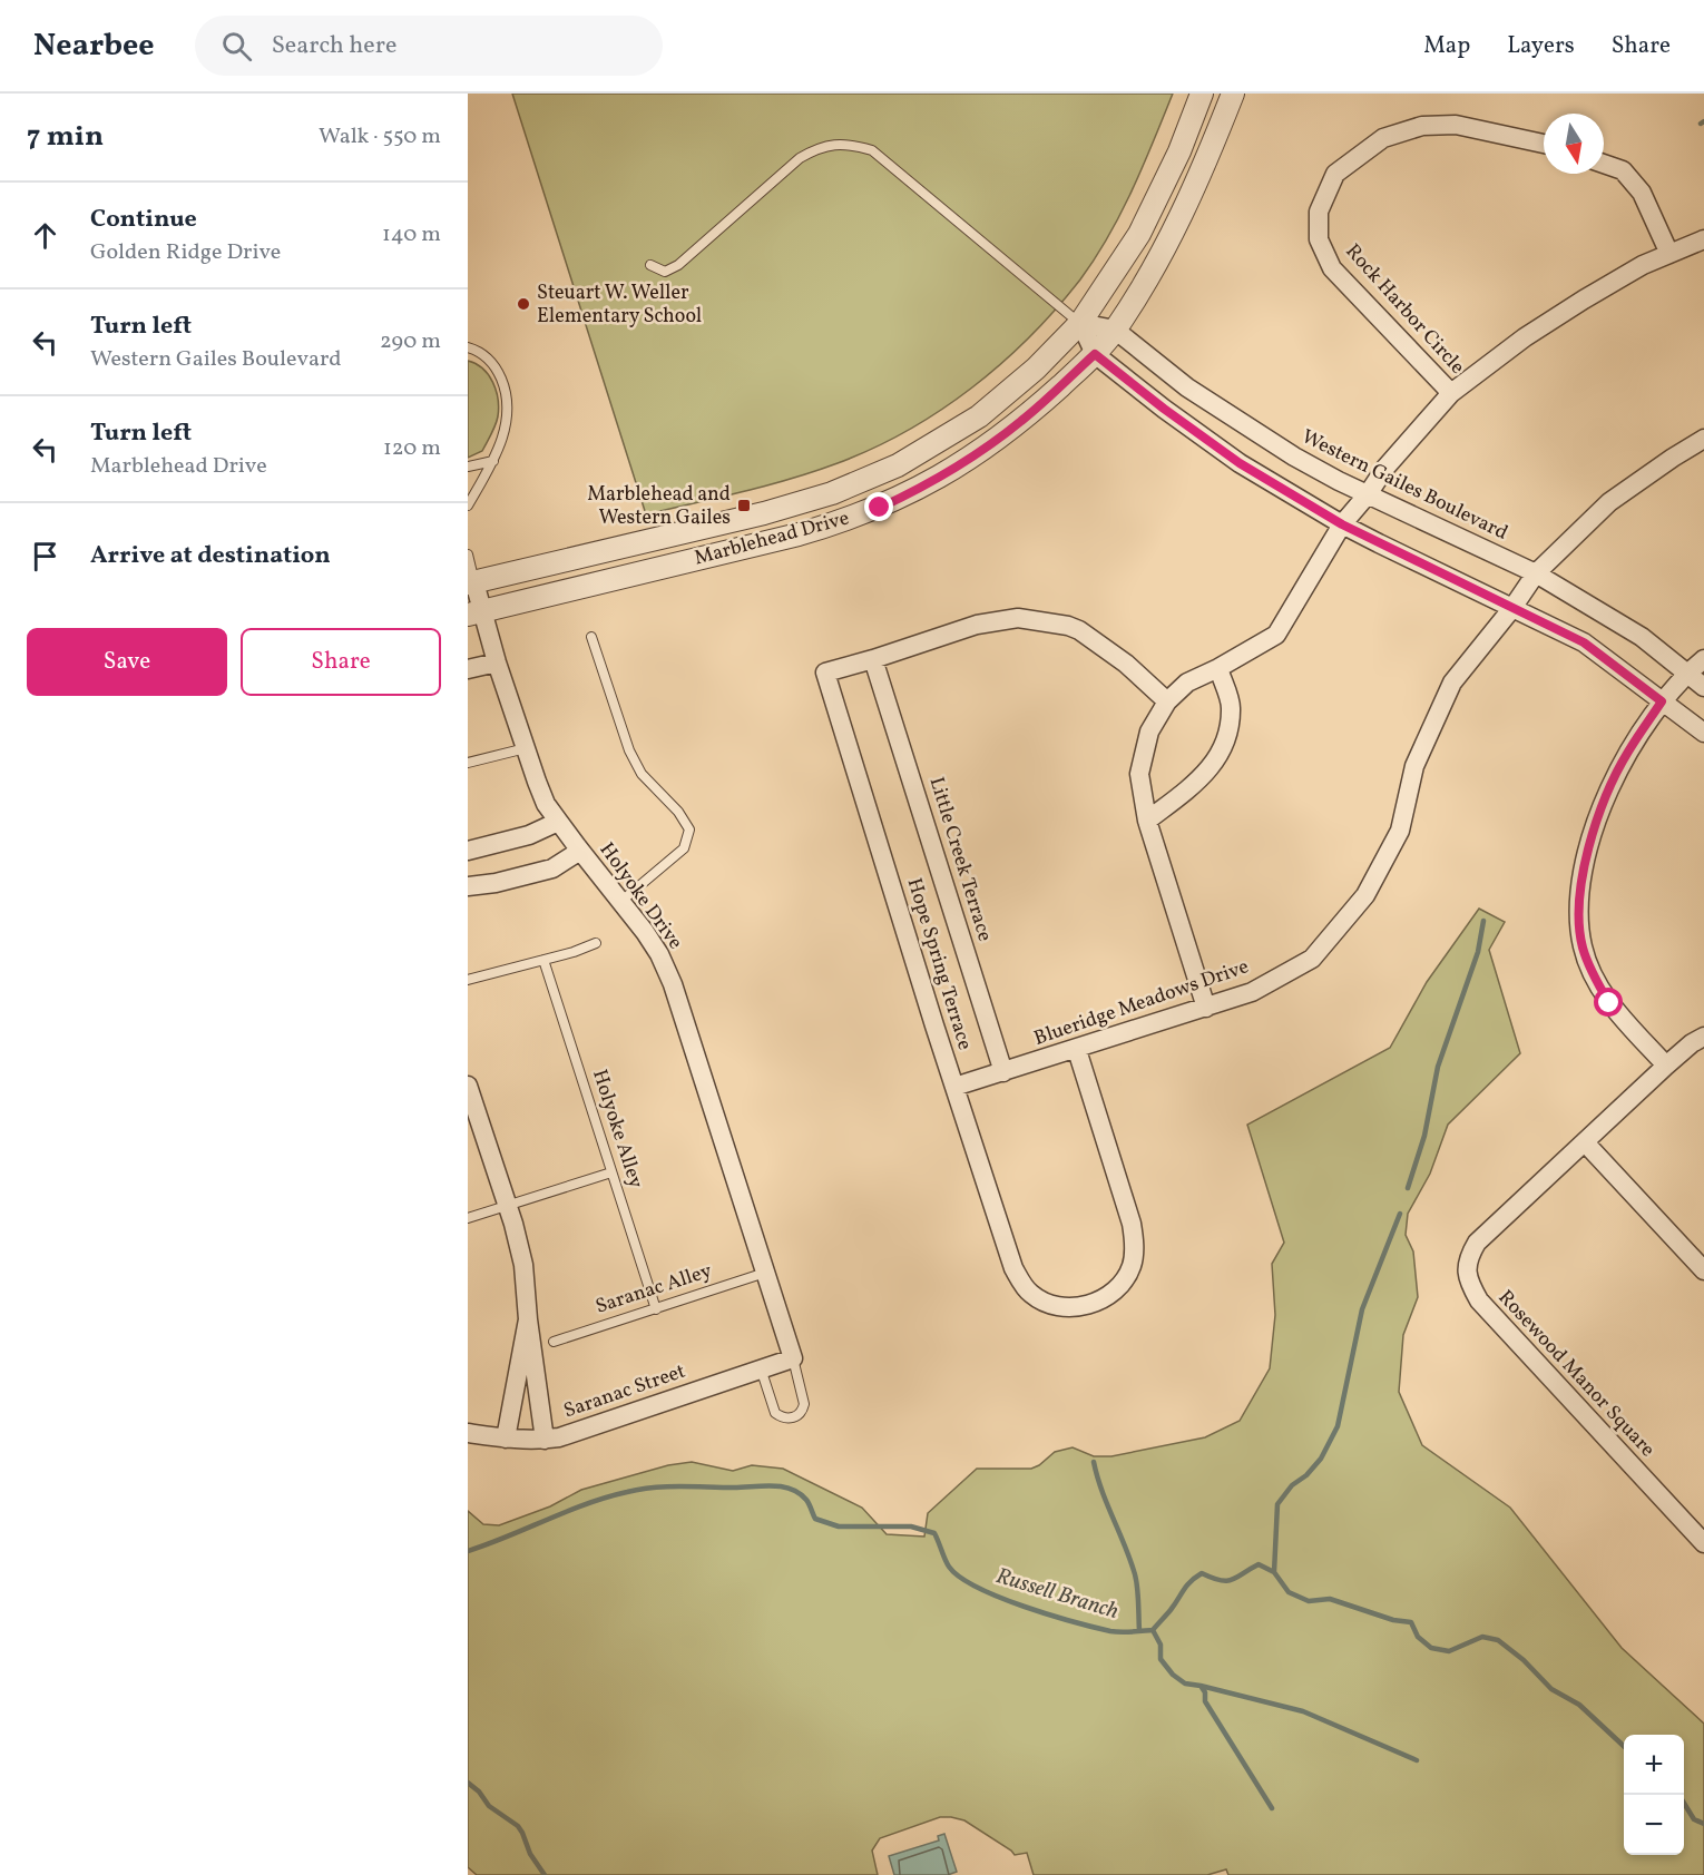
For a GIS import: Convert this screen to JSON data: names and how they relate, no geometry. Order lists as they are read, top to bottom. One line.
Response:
{"streets":{"street":["Rock Harbor Circle","Western Gailes Boulevard","Marblehead Drive","Little Creek Terrace","Holyoke Drive","Hope Spring Terrace","Blueridge Meadows Drive","Rosewood Manor Square","Saranac Street"],"lane":["Holyoke Alley","Saranac Alley"]},"crossings":[["Western Gailes Boulevard","Marblehead Drive"],["Western Gailes Boulevard","Blueridge Meadows Drive"],["Marblehead Drive","Holyoke Drive"],["Little Creek Terrace","Hope Spring Terrace"],["Little Creek Terrace","Blueridge Meadows Drive"],["Holyoke Drive","Saranac Alley"],["Holyoke Drive","Saranac Street"],["Hope Spring Terrace","Blueridge Meadows Drive"],["Holyoke Alley","Saranac Alley"]],"water":["Russell Branch"],"places":{"other":["Steuart W. Weller Elementary School"],"transit":["Marblehead and Western Gailes"]},"north":"bottom","page":{"header":"Nearbee","search":"Search here","nav":["Map","Layers","Share"],"heading":["7 min","Walk · 550 m"],"list":[["Continue","Golden Ridge Drive","140 m"],["Turn left","Western Gailes Boulevard","290 m"],["Turn left","Marblehead Drive","120 m"],"Arrive at destination"],"buttons":["Save","Share"],"map_buttons":["+","−"]}}
